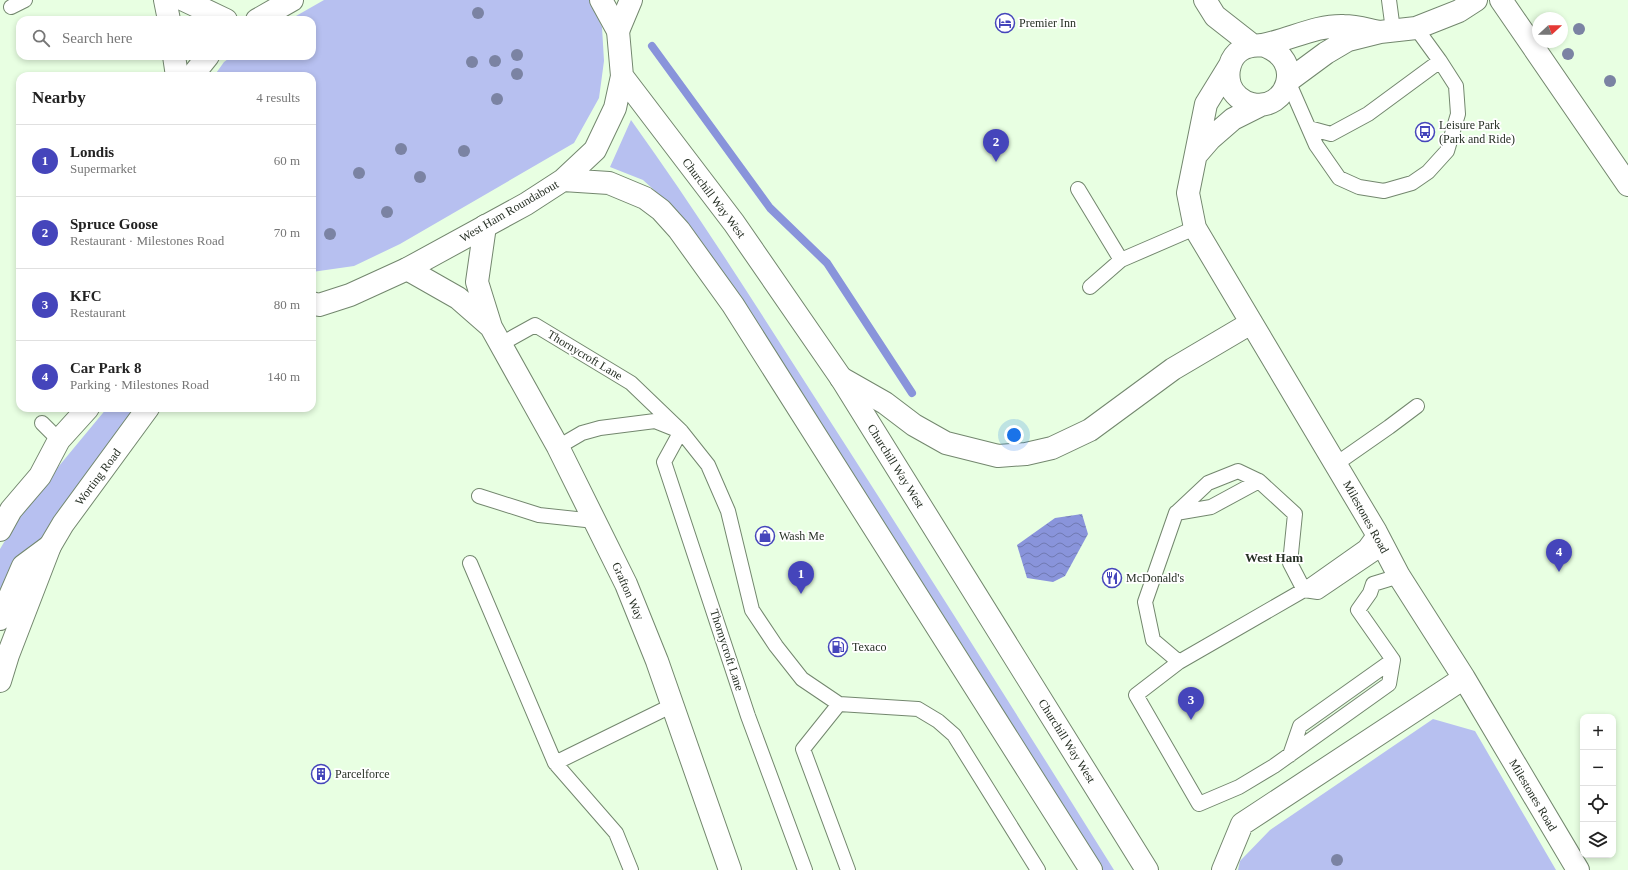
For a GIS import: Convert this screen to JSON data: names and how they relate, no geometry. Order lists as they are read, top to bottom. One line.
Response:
{"streets":{"street":["Churchill Way West","West Ham Roundabout","Worting Road","Milestones Road","Grafton Way"],"lane":["Thornycroft Lane"]},"crossings":[["Churchill Way West","West Ham Roundabout"],["West Ham Roundabout","Grafton Way"],["Thornycroft Lane","Grafton Way"]],"districts":["West Ham"],"places":{"hotel":["Premier Inn"],"bus stop":["Leisure Park (Park and Ride)"],"shop":["Wash Me"],"restaurant":["McDonald's"],"fuel station":["Texaco"],"building":["Parcelforce"]},"north":"right","page":{"search":"Search here","heading":["Nearby","4 results"],"list":[{"mark":"1","name":"Londis","note":"Supermarket","value":"60 m"},{"mark":"2","name":"Spruce Goose","note":"Restaurant · Milestones Road","value":"70 m"},{"mark":"3","name":"KFC","note":"Restaurant","value":"80 m"},{"mark":"4","name":"Car Park 8","note":"Parking · Milestones Road","value":"140 m"}],"pins":["2","4","1","3"],"map_buttons":["+","−"]}}
